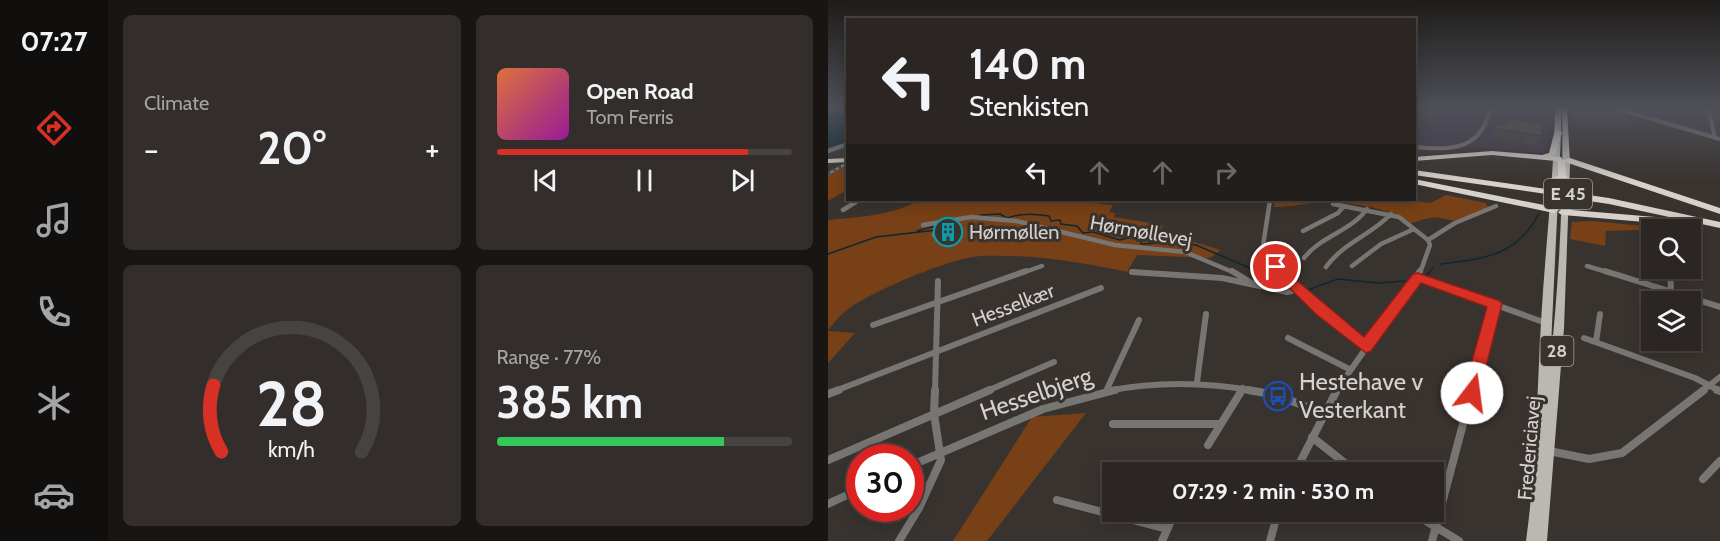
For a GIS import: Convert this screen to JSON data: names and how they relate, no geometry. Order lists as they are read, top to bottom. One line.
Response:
{"streets":{"highway":["E 45"],"main road":["28","Fredericiavej"],"street":["Hørmøllevej","Hesselkær","Hesselbjerg"]},"places":{"building":["Hørmøllen"],"bus stop":["Hestehave v Vesterkant"]},"page":{"tabs":"07:27","tile":["Climate",["Range · 77%","385 km"]],"turn":["140 m","Stenkisten"],"song":["Open Road","Tom Ferris"],"heat":["−","20°","+"],"limit":"30","trip":"07:29 · 2 min · 530 m","gauge":["28","km/h"]}}
